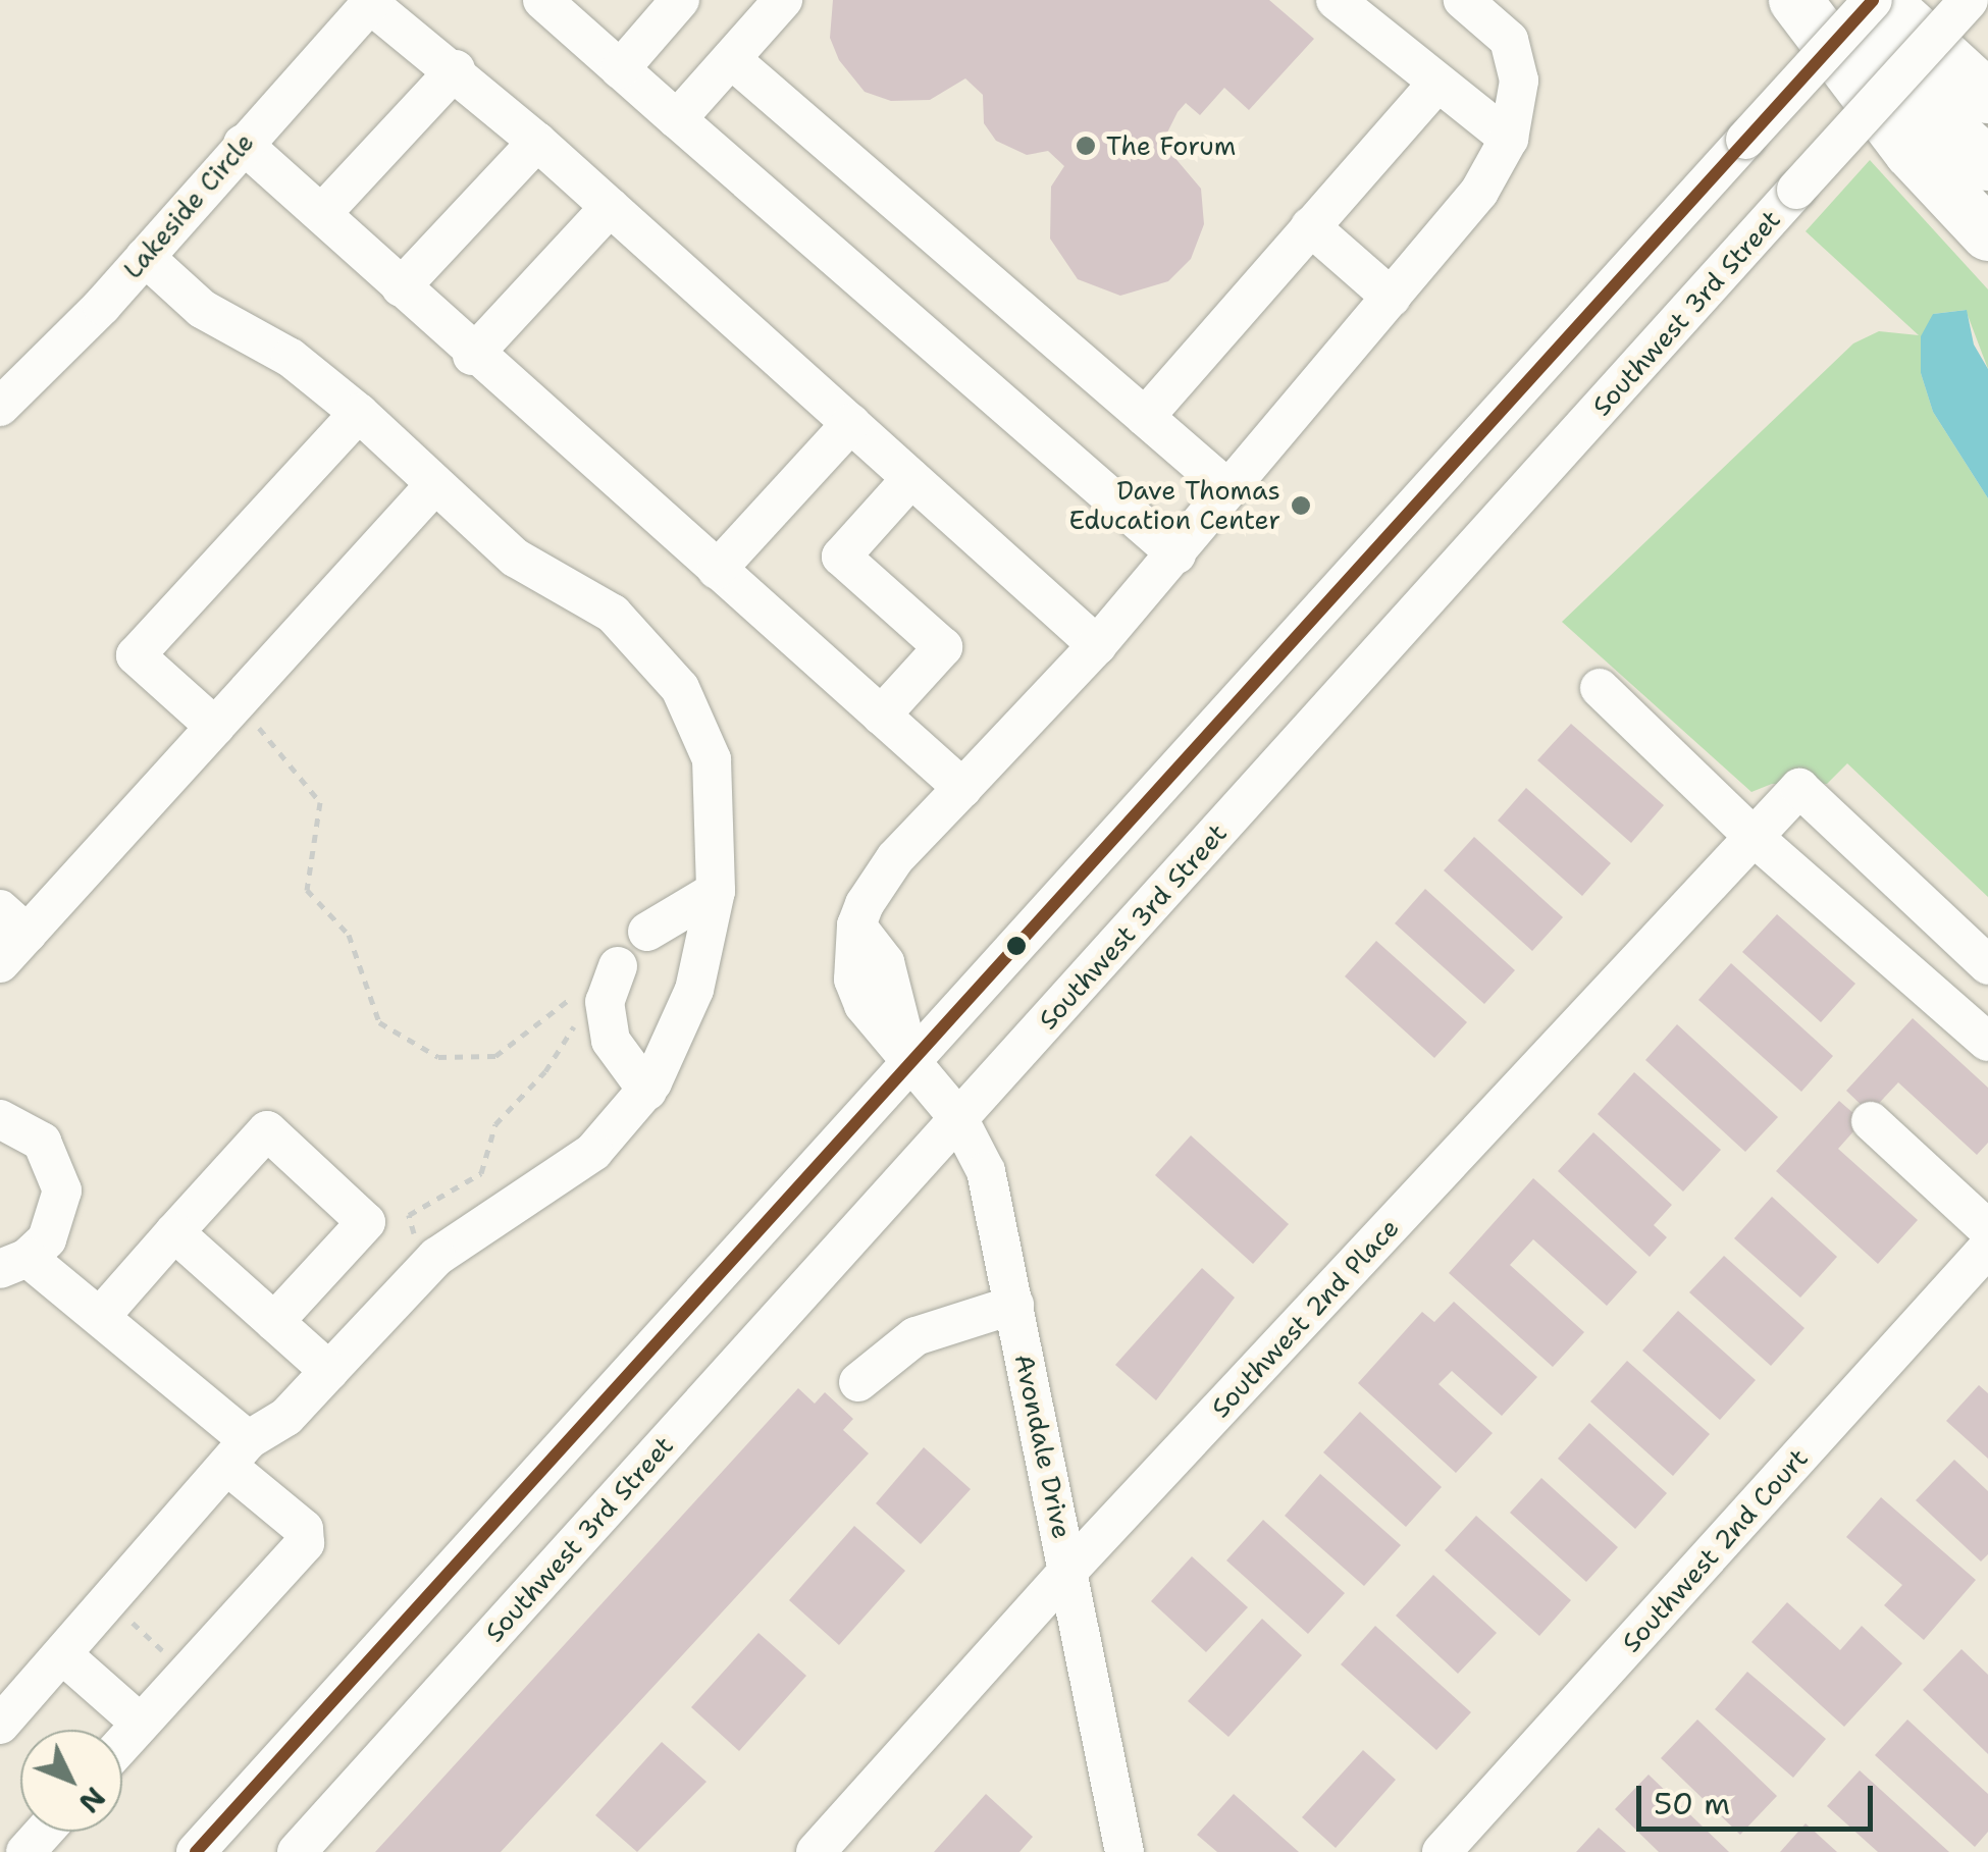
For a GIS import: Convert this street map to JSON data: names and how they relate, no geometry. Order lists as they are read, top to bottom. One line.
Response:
{"streets":{"street":["Lakeside Circle","Southwest 3rd Street","Southwest 2nd Place","Avondale Drive","Southwest 2nd Court"]},"crossings":[["Southwest 3rd Street","Avondale Drive"],["Southwest 2nd Place","Avondale Drive"]],"places":["The Forum","Dave Thomas Education Center"],"scale_bar":"50 m","north":"bottom right"}
